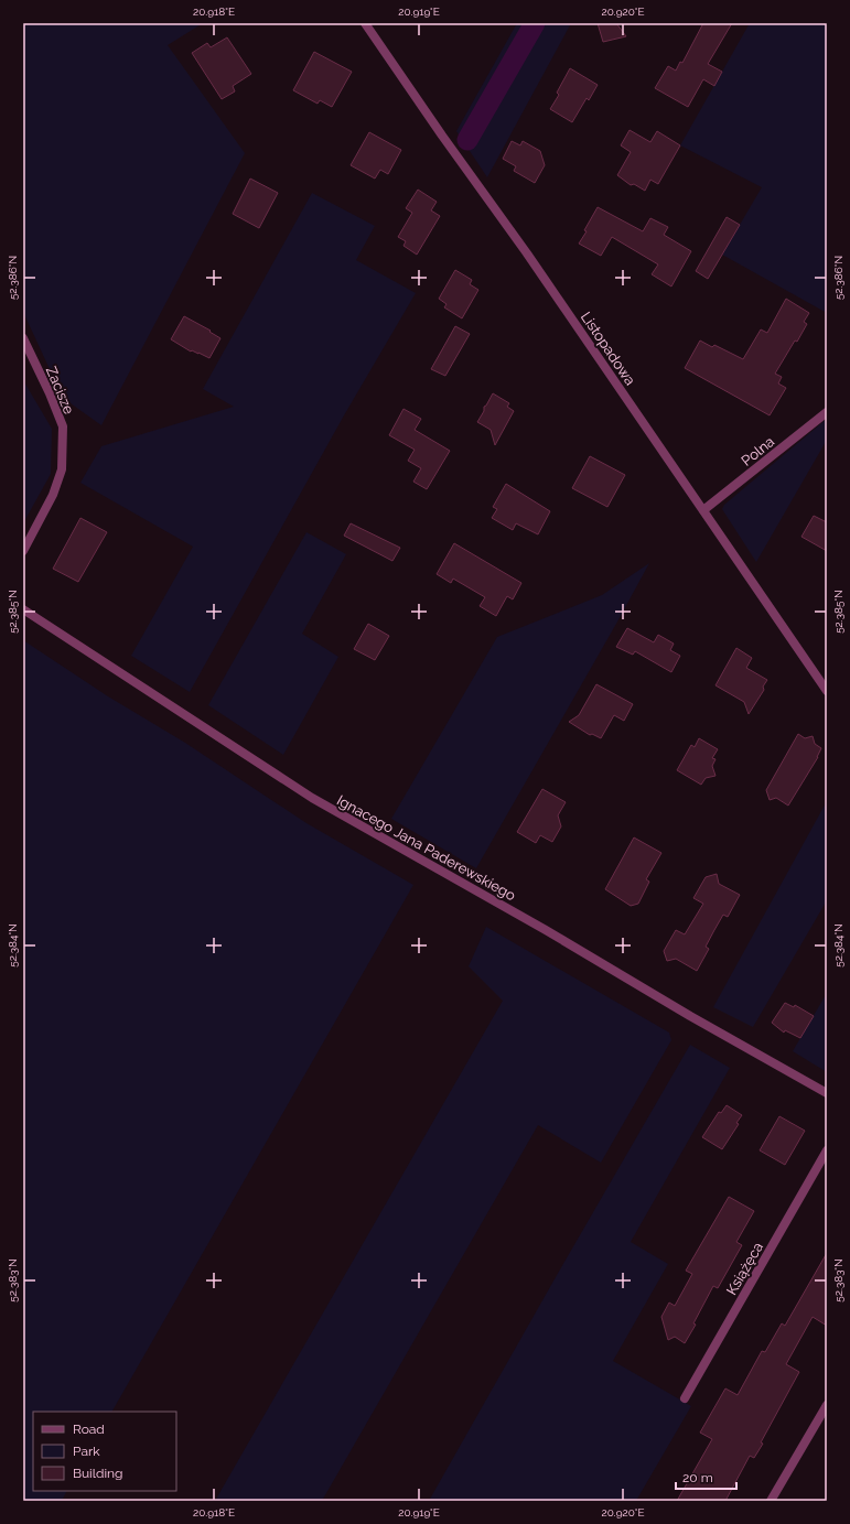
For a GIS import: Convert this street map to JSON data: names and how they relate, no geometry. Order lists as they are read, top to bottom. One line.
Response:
{"streets":{"street":["Listopadowa","Zacisze","Polna","Ignacego Jana Paderewskiego","Książęca"]},"crossings":[["Listopadowa","Polna"]],"legend":["Road","Park","Building"],"scale_bar":"20 m","coordinates":["20.918°E","20.919°E","20.920°E","52.386°N","52.385°N","52.384°N","52.383°N"]}
